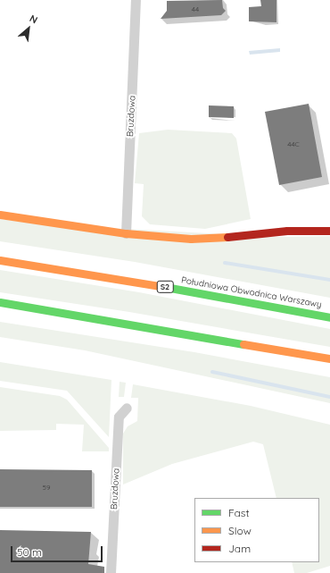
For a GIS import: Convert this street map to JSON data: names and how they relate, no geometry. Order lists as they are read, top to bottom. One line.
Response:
{"streets":{"main road":["S2","Południowa Obwodnica Warszawy"],"street":["Bruzdowa"]},"house_numbers":["44","44C","59"],"legend":["Fast","Slow","Jam"],"scale_bar":"50 m","north":"top right"}
